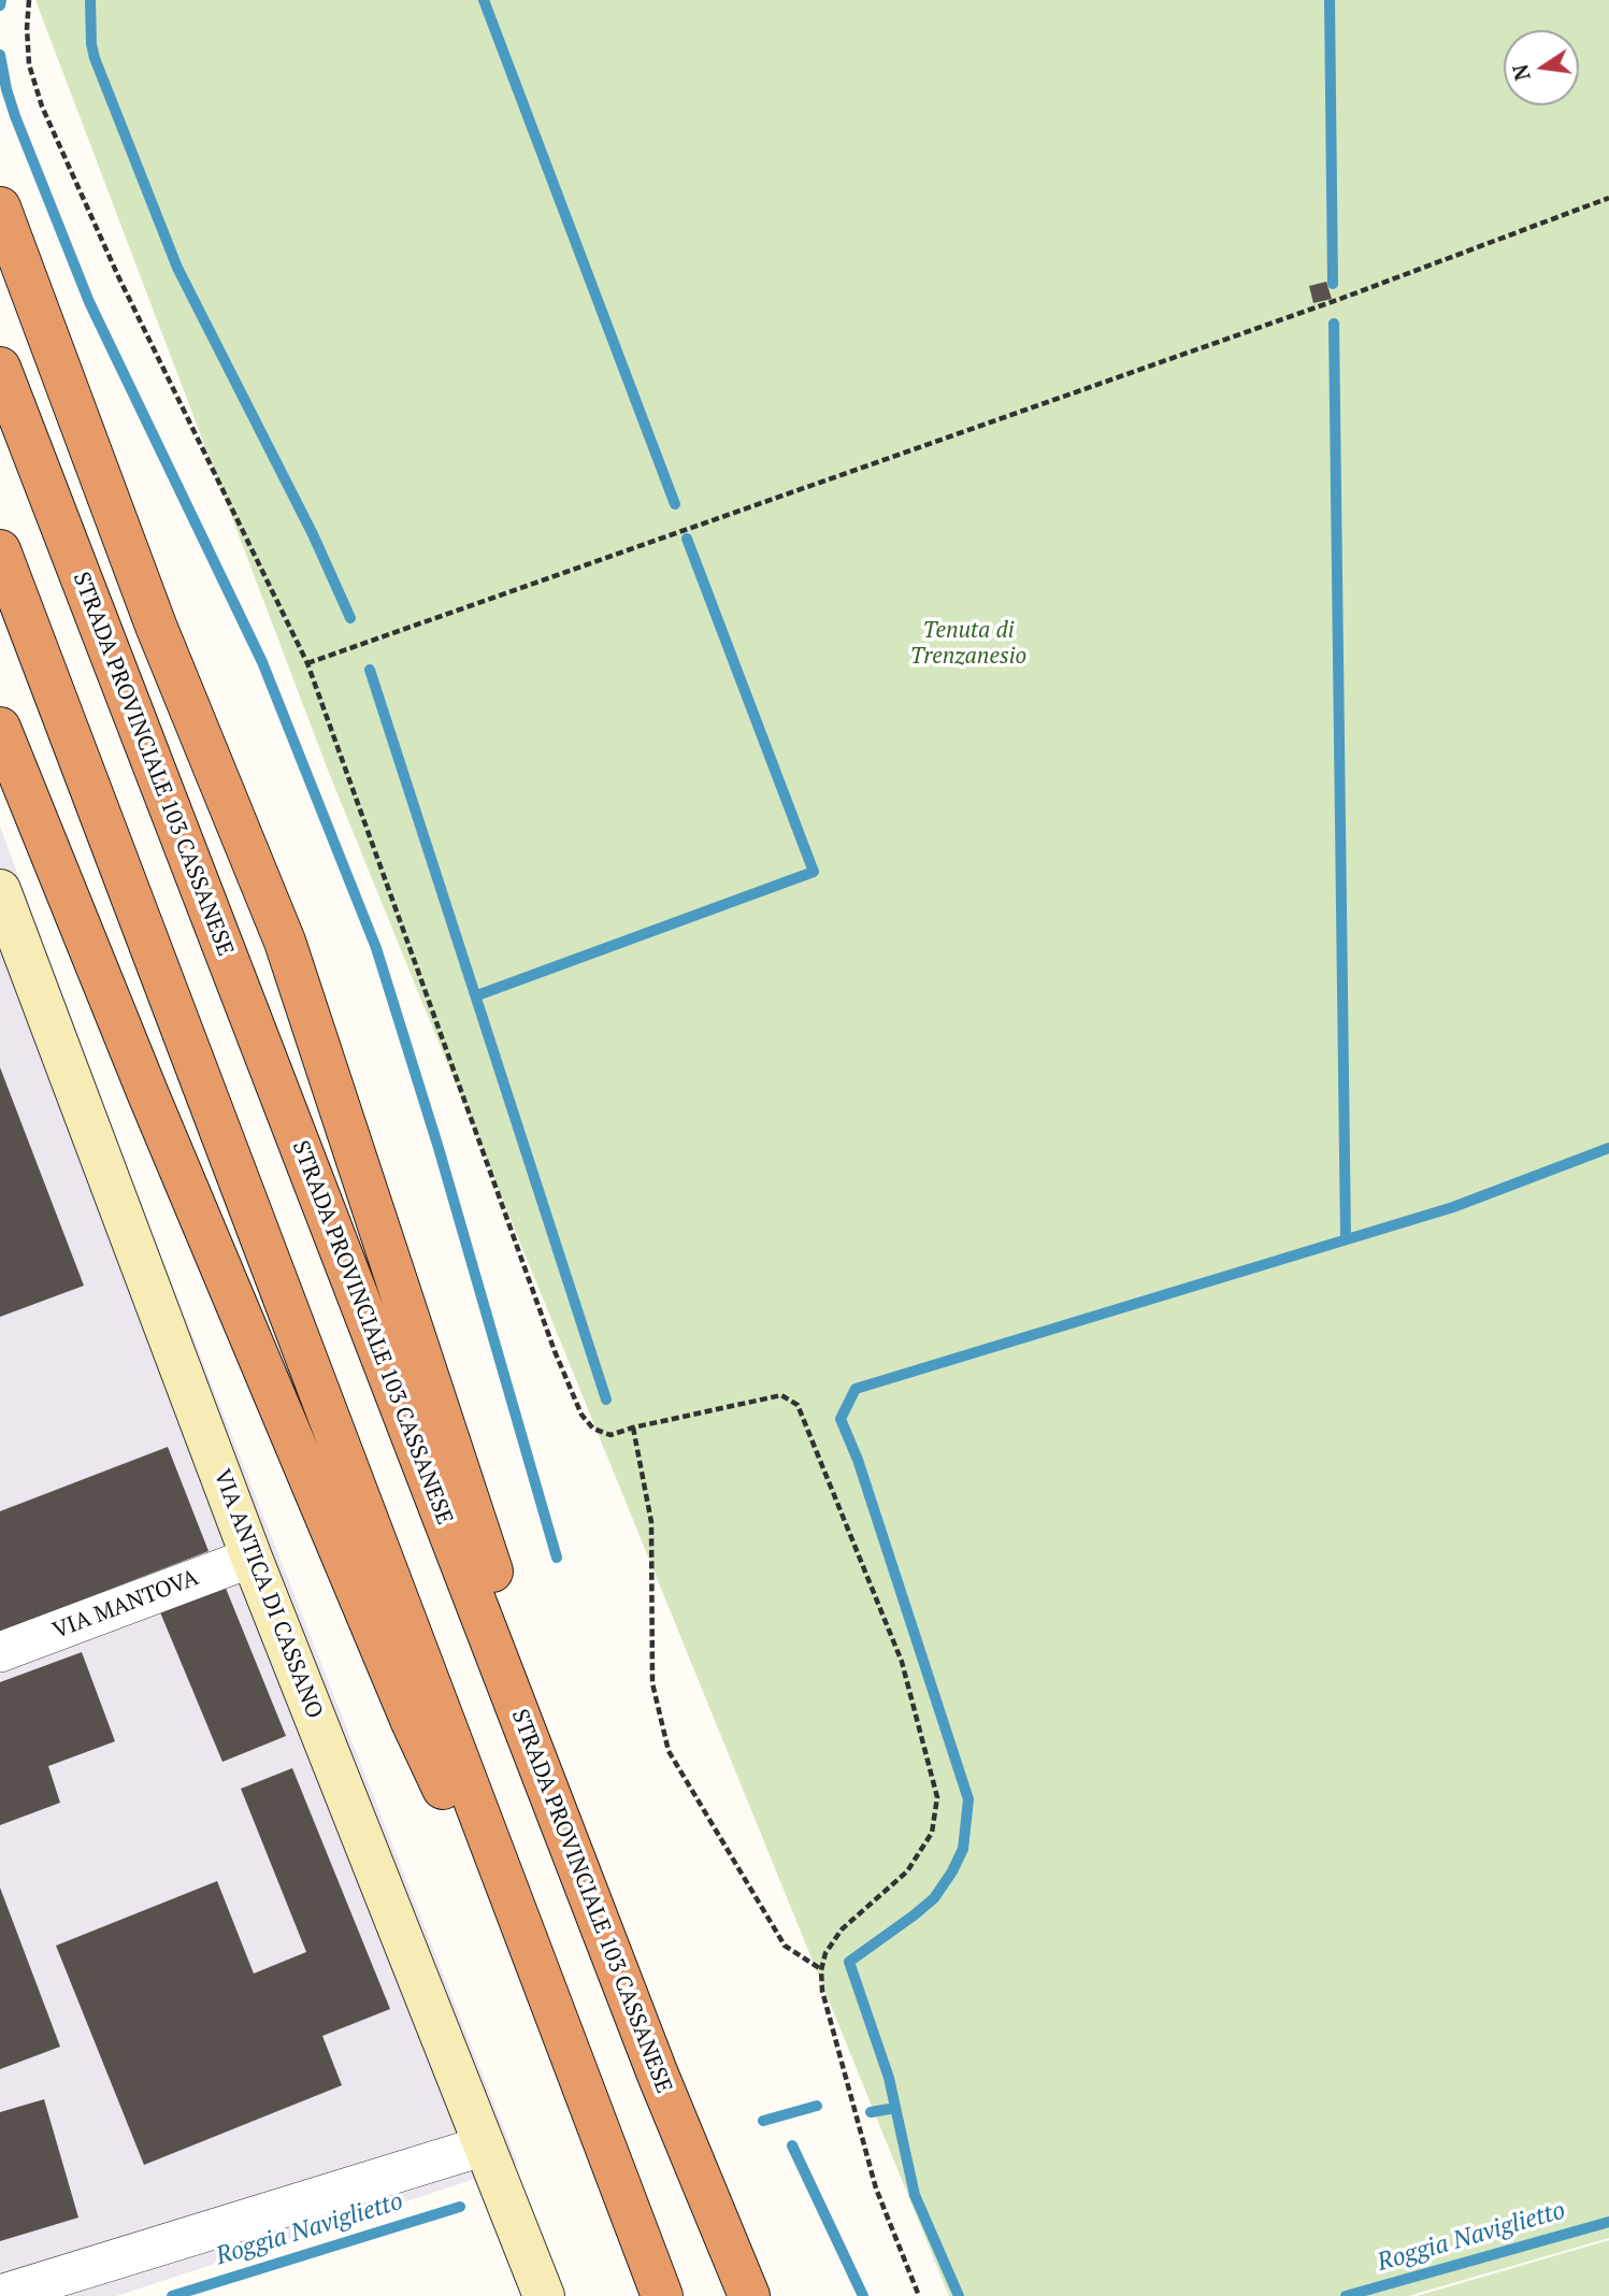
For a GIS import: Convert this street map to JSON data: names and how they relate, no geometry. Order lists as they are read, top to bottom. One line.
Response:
{"streets":{"highway":["STRADA PROVINCIALE 103 CASSANESE"],"main road":["VIA ANTICA DI CASSANO"],"street":["VIA MANTOVA"]},"crossings":[["VIA ANTICA DI CASSANO","VIA MANTOVA"]],"water":["Roggia Naviglietto"],"parks":["Tenuta di Trenzanesio"],"north":"left"}
